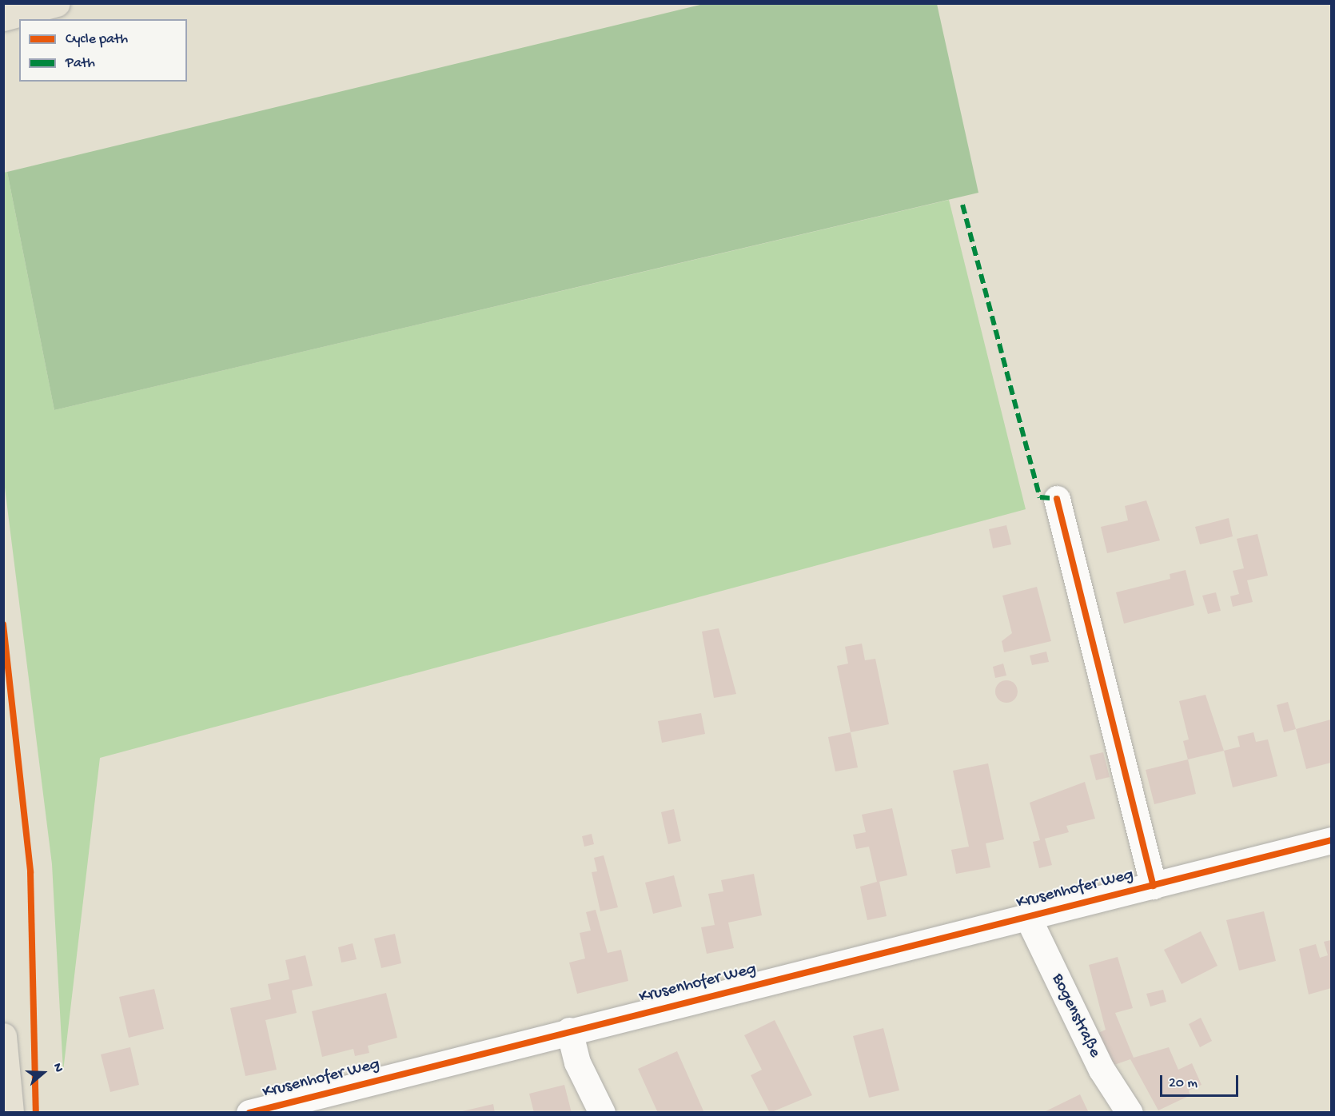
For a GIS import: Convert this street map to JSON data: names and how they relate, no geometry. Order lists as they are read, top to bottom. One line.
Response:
{"streets":{"street":["Krusenhofer Weg","Bogenstraße"]},"crossings":[["Krusenhofer Weg","Bogenstraße"]],"legend":["Cycle path","Path"],"scale_bar":"20 m","north":"right"}
